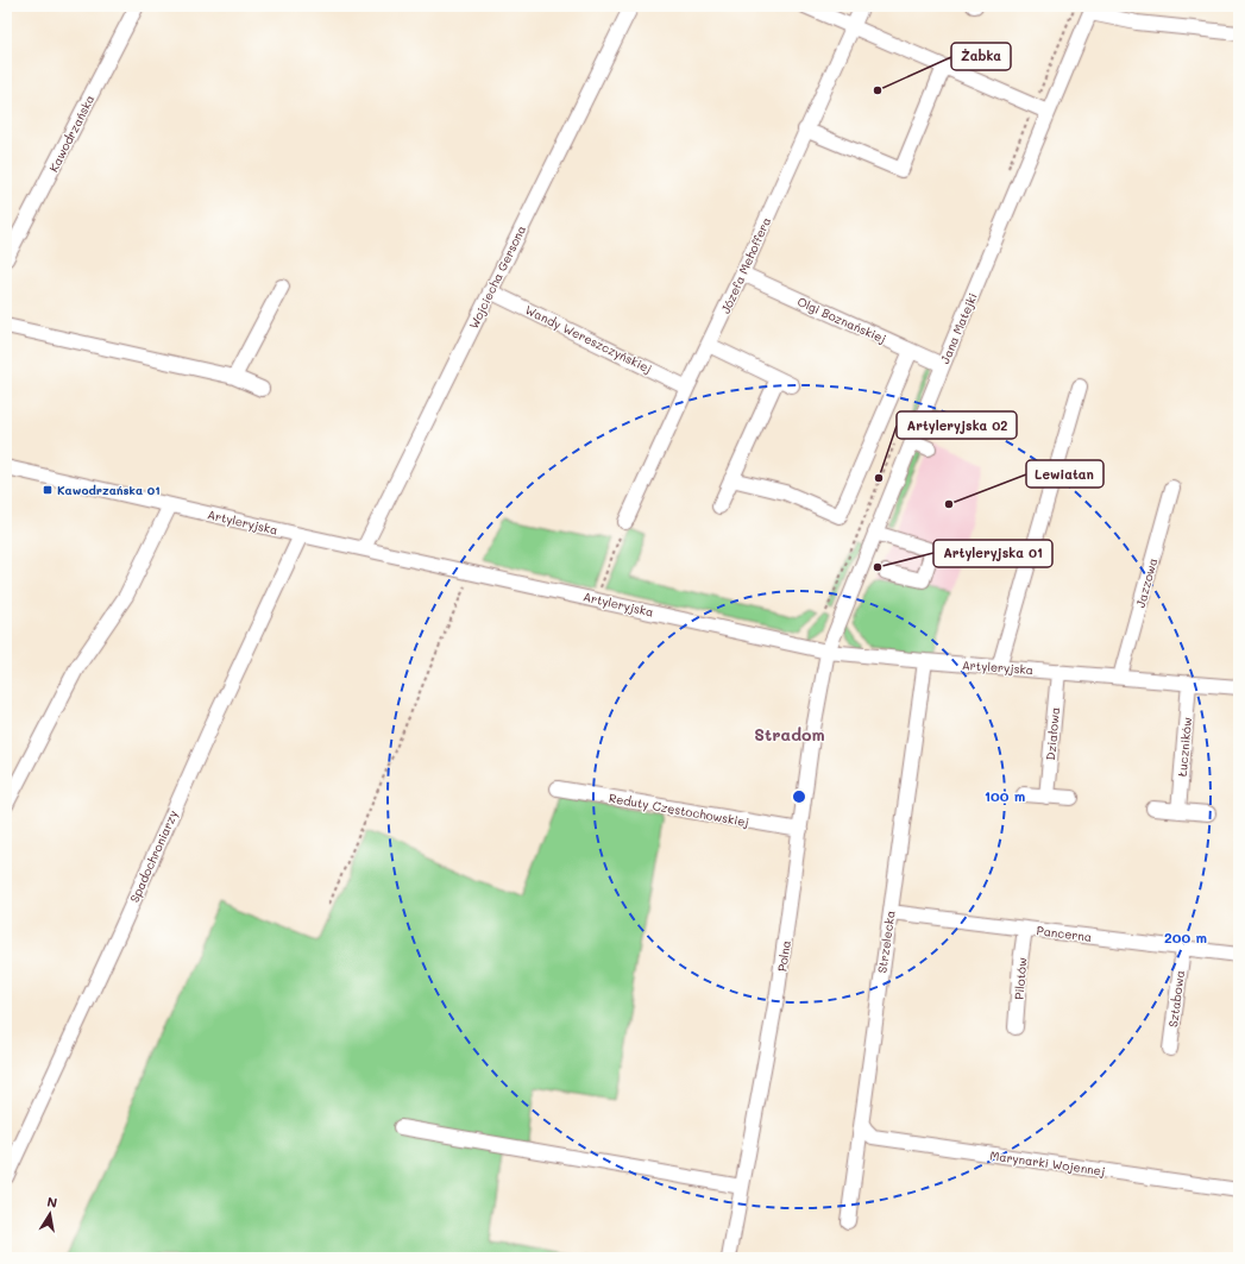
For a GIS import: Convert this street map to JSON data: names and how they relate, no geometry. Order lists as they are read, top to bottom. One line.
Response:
{"streets":{"street":["Kawodrzańska","Józefa Mehoffera","Wojciecha Gersona","Olgi Boznańskiej","Jana Matejki","Wandy Wereszczyńskiej","Artyleryjska","Jazzowa","Działowa","Łuczników","Reduty Częstochowskiej","Spadochroniarzy","Pancerna","Strzelecka","Polna","Pilotów","Sztabowa","Marynarki Wojennej"]},"crossings":[["Józefa Mehoffera","Olgi Boznańskiej"],["Józefa Mehoffera","Wandy Wereszczyńskiej"],["Wojciecha Gersona","Wandy Wereszczyńskiej"],["Wojciecha Gersona","Artyleryjska"],["Olgi Boznańskiej","Jana Matejki"],["Jana Matejki","Artyleryjska"],["Jana Matejki","Polna"],["Artyleryjska","Jazzowa"],["Artyleryjska","Działowa"],["Artyleryjska","Łuczników"],["Artyleryjska","Spadochroniarzy"],["Artyleryjska","Strzelecka"],["Artyleryjska","Polna"],["Reduty Częstochowskiej","Polna"],["Pancerna","Strzelecka"],["Pancerna","Pilotów"],["Pancerna","Sztabowa"],["Strzelecka","Marynarki Wojennej"]],"districts":["Stradom"],"places":{"other":["Żabka","Artyleryjska 02","Lewiatan","Artyleryjska 01"],"transit":["Kawodrzańska 01"]},"north":"top","rings":["100 m","200 m"]}
